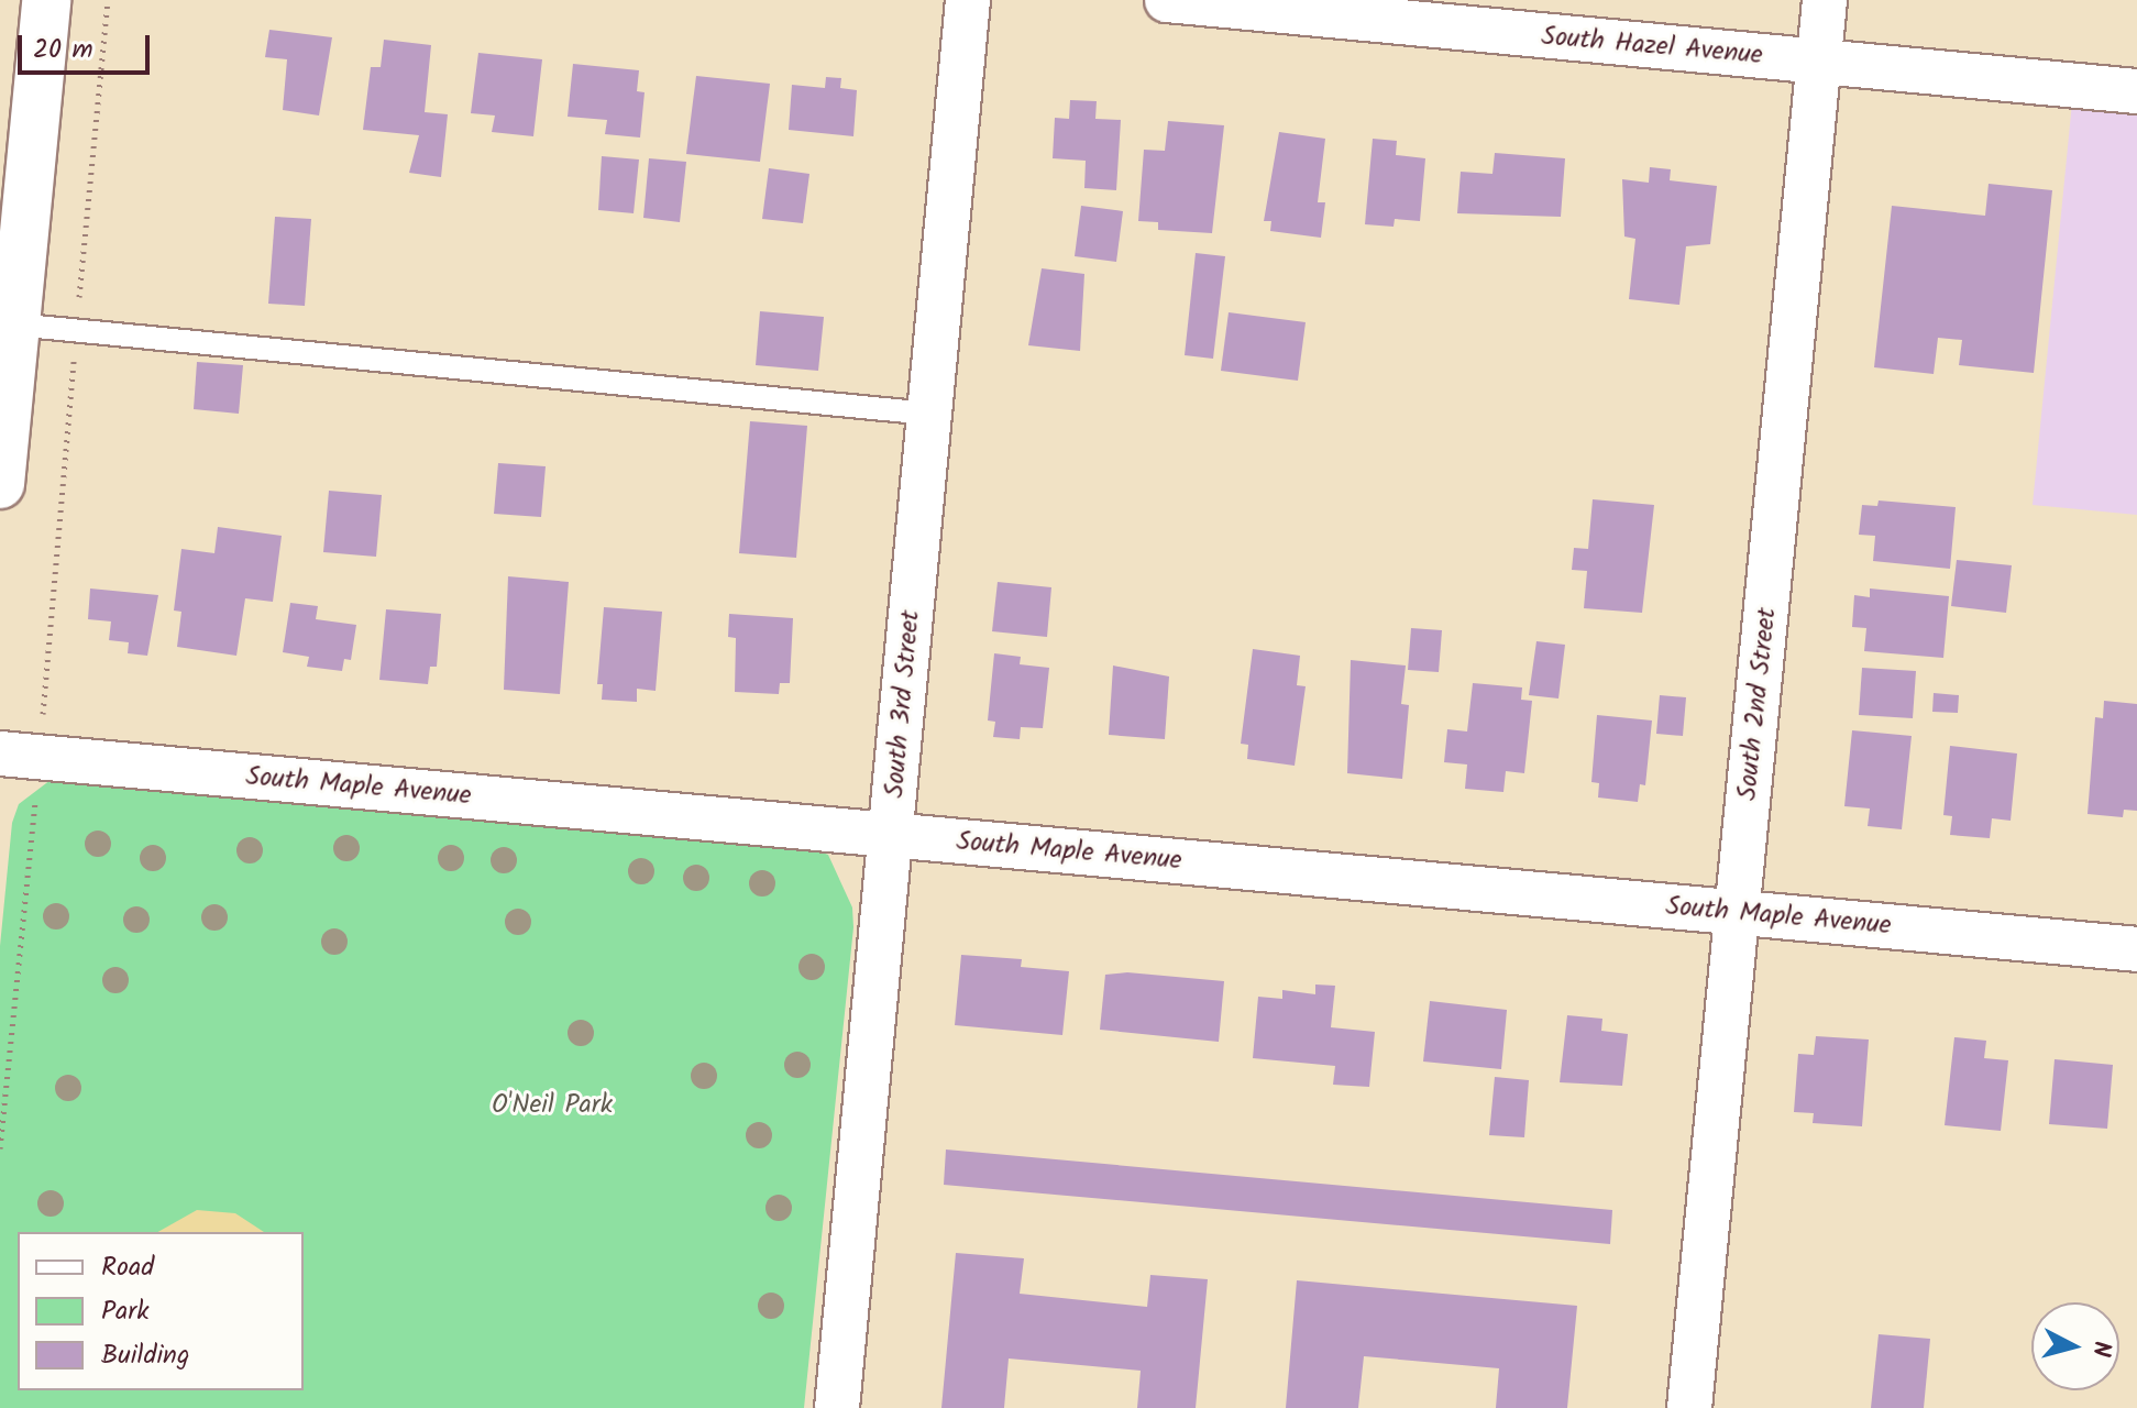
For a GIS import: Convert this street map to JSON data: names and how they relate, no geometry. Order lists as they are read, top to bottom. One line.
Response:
{"streets":{"street":["South Hazel Avenue","South 3rd Street","South 2nd Street","South Maple Avenue"]},"crossings":[["South Hazel Avenue","South 2nd Street"],["South 3rd Street","South Maple Avenue"],["South 2nd Street","South Maple Avenue"]],"parks":["O'Neil Park"],"legend":["Road","Park","Building"],"scale_bar":"20 m","north":"right"}
